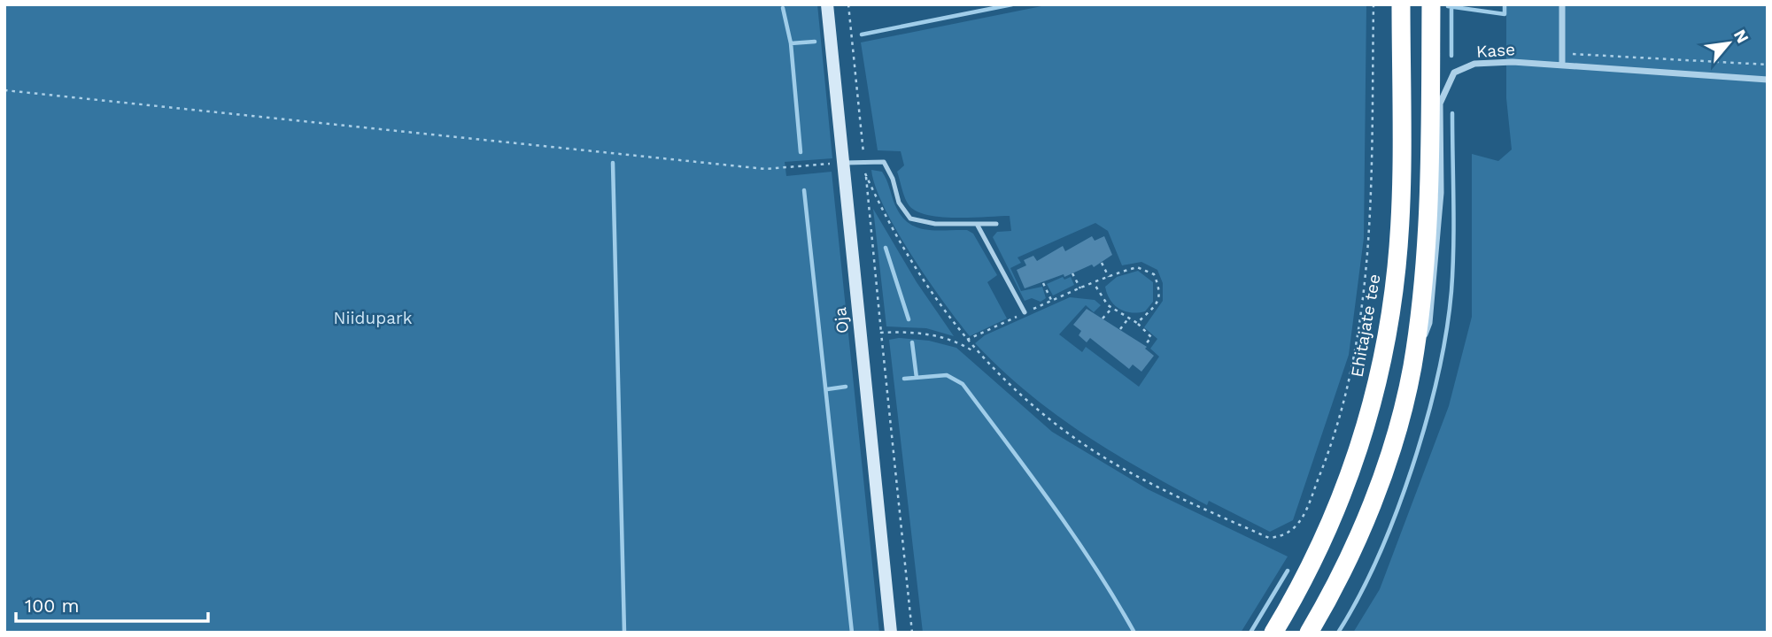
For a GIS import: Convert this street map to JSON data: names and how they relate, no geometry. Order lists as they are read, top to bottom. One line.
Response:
{"streets":{"highway":["Ehitajate tee"],"street":["Kase","Oja"]},"parks":["Niidupark"],"scale_bar":"100 m","north":"top right"}
